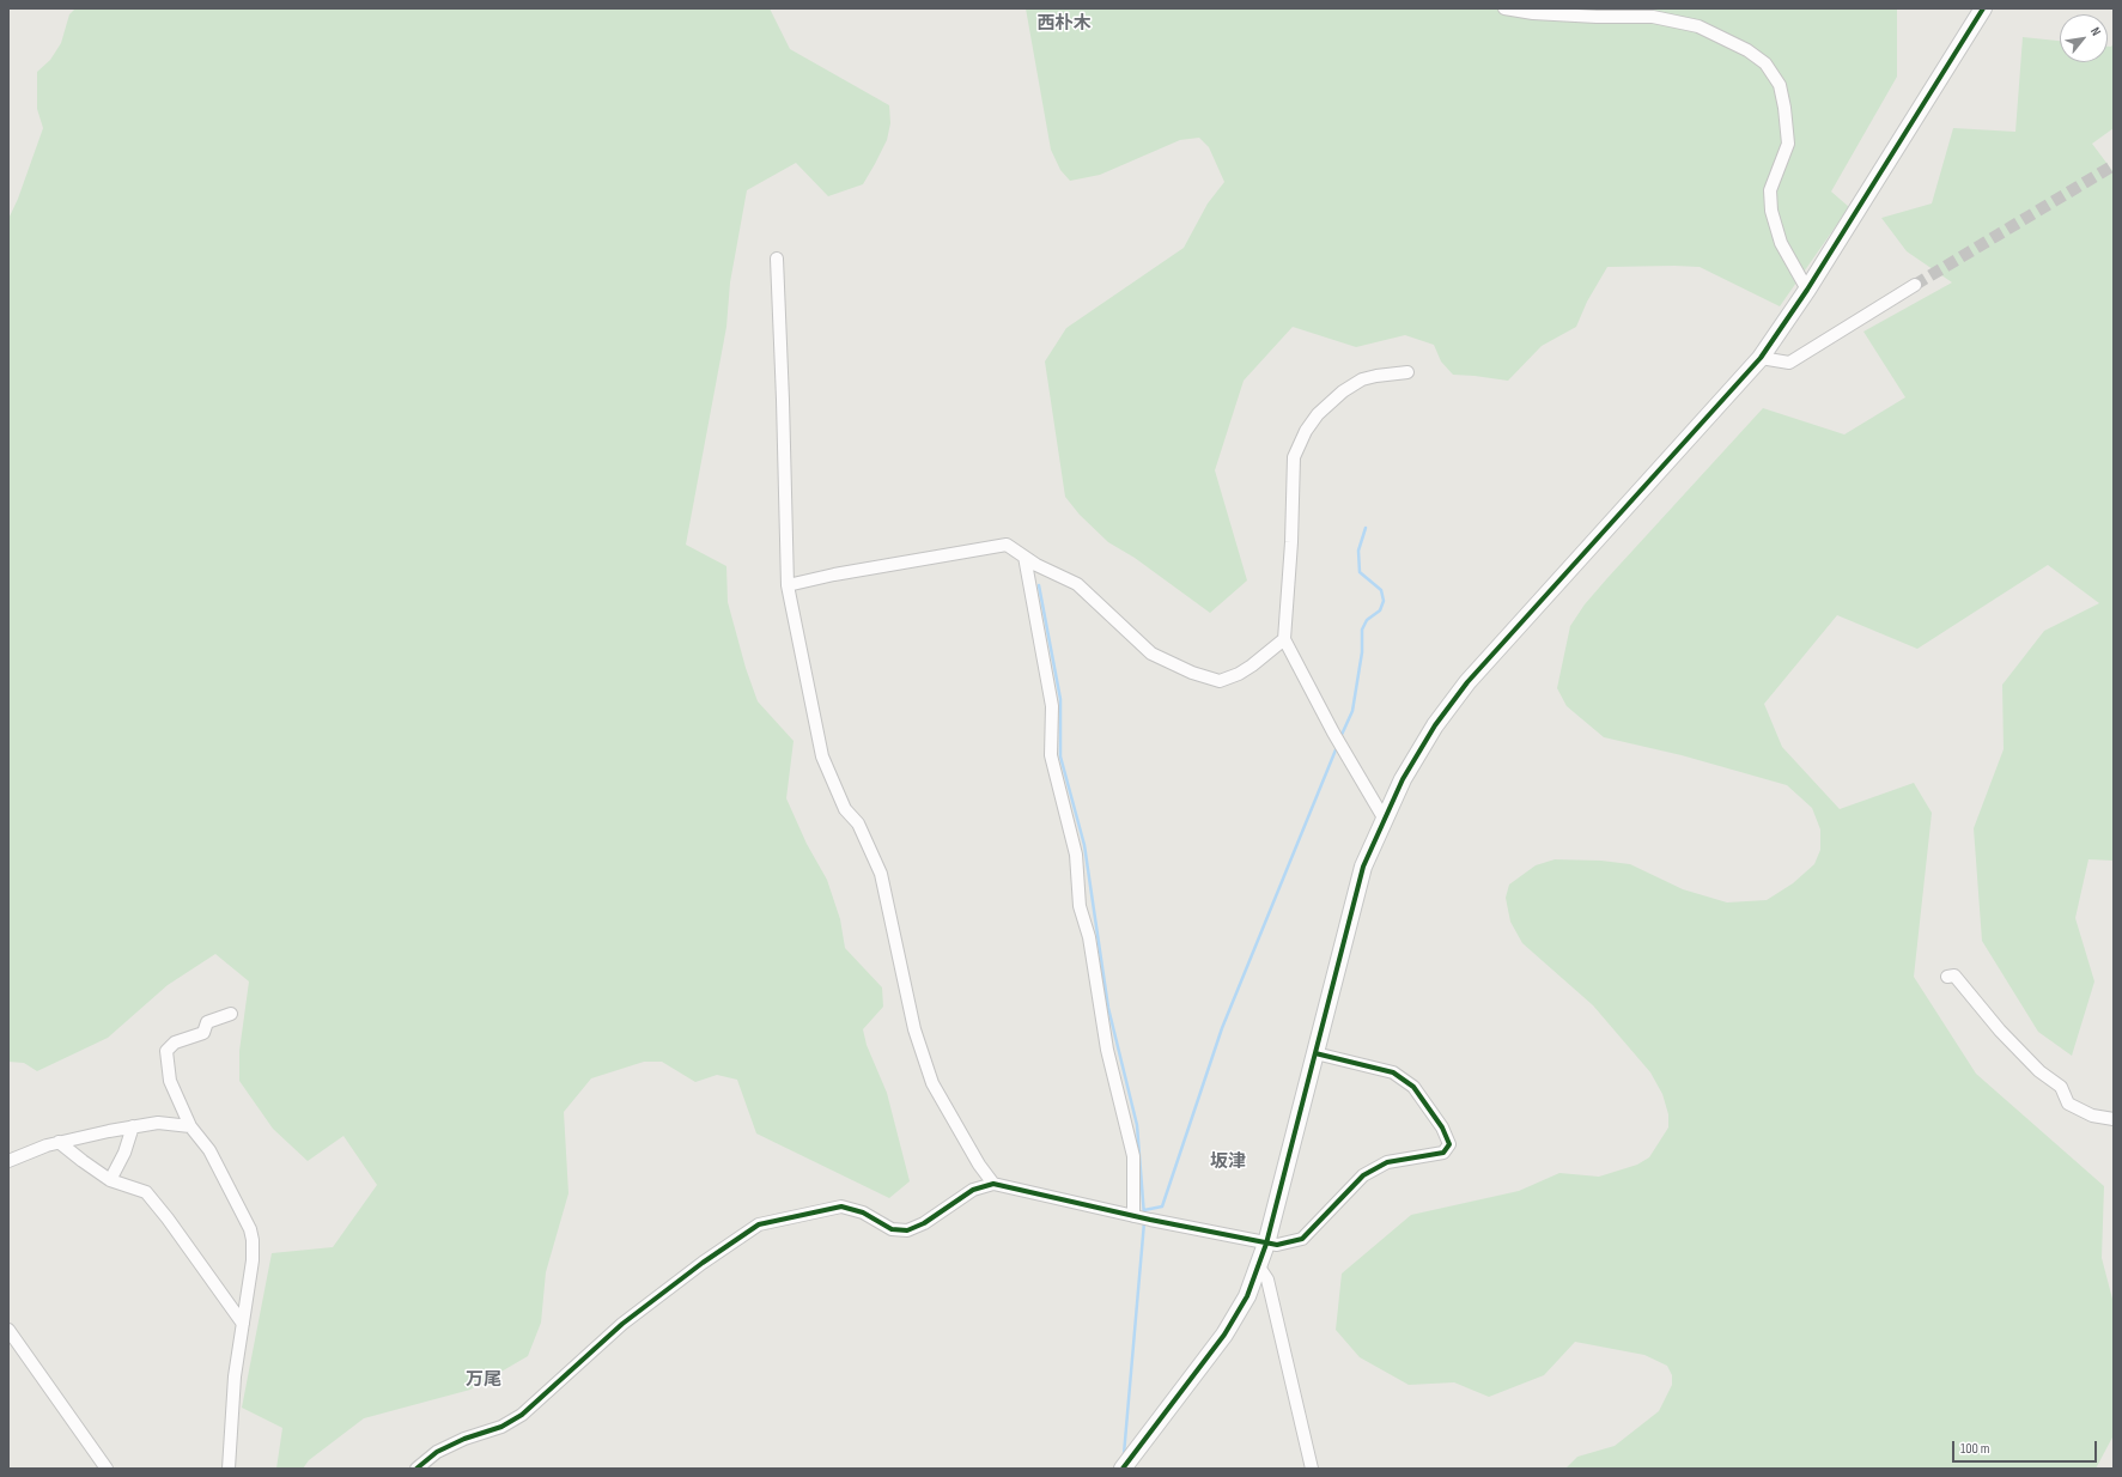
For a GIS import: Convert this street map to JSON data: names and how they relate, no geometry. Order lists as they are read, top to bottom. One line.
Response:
{"districts":["西朴木","坂津","万尾"],"scale_bar":"100 m","north":"top right"}
